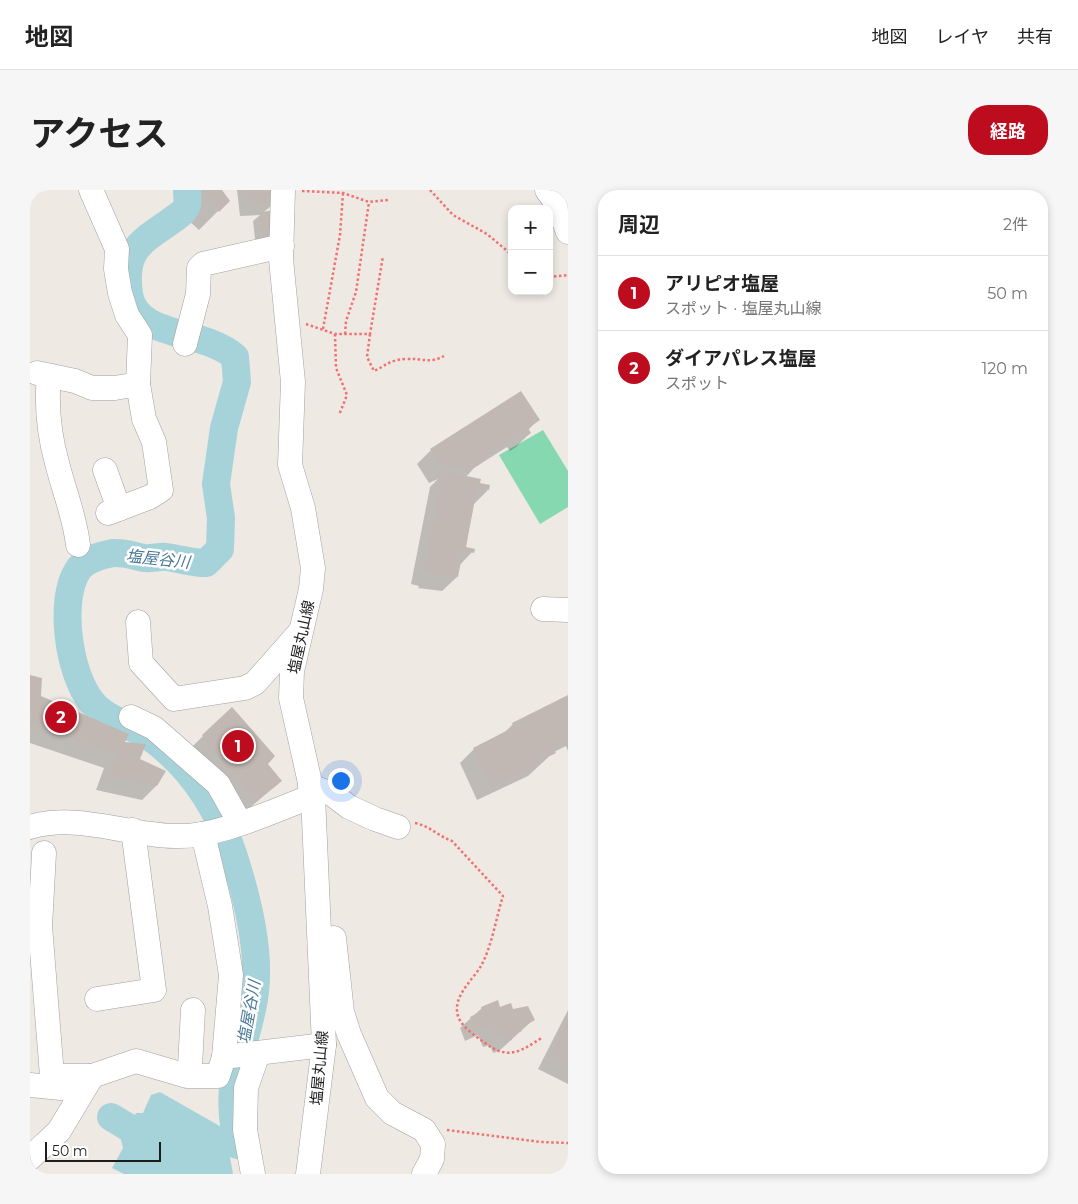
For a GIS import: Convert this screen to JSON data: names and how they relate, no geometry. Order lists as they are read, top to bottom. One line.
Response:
{"streets":{"street":["塩屋丸山線"]},"water":["塩屋谷川"],"scale_bar":"50 m","page":{"header":"地図","nav":["地図","レイヤ","共有"],"title":"アクセス","buttons":"経路","heading":["周辺","2件"],"map_buttons":["+","−"],"list":[{"mark":"1","name":"アリピオ塩屋","note":"スポット · 塩屋丸山線","value":"50 m"},{"mark":"2","name":"ダイアパレス塩屋","note":"スポット","value":"120 m"}],"pins":["2","1"],"scale":"50 m"}}
